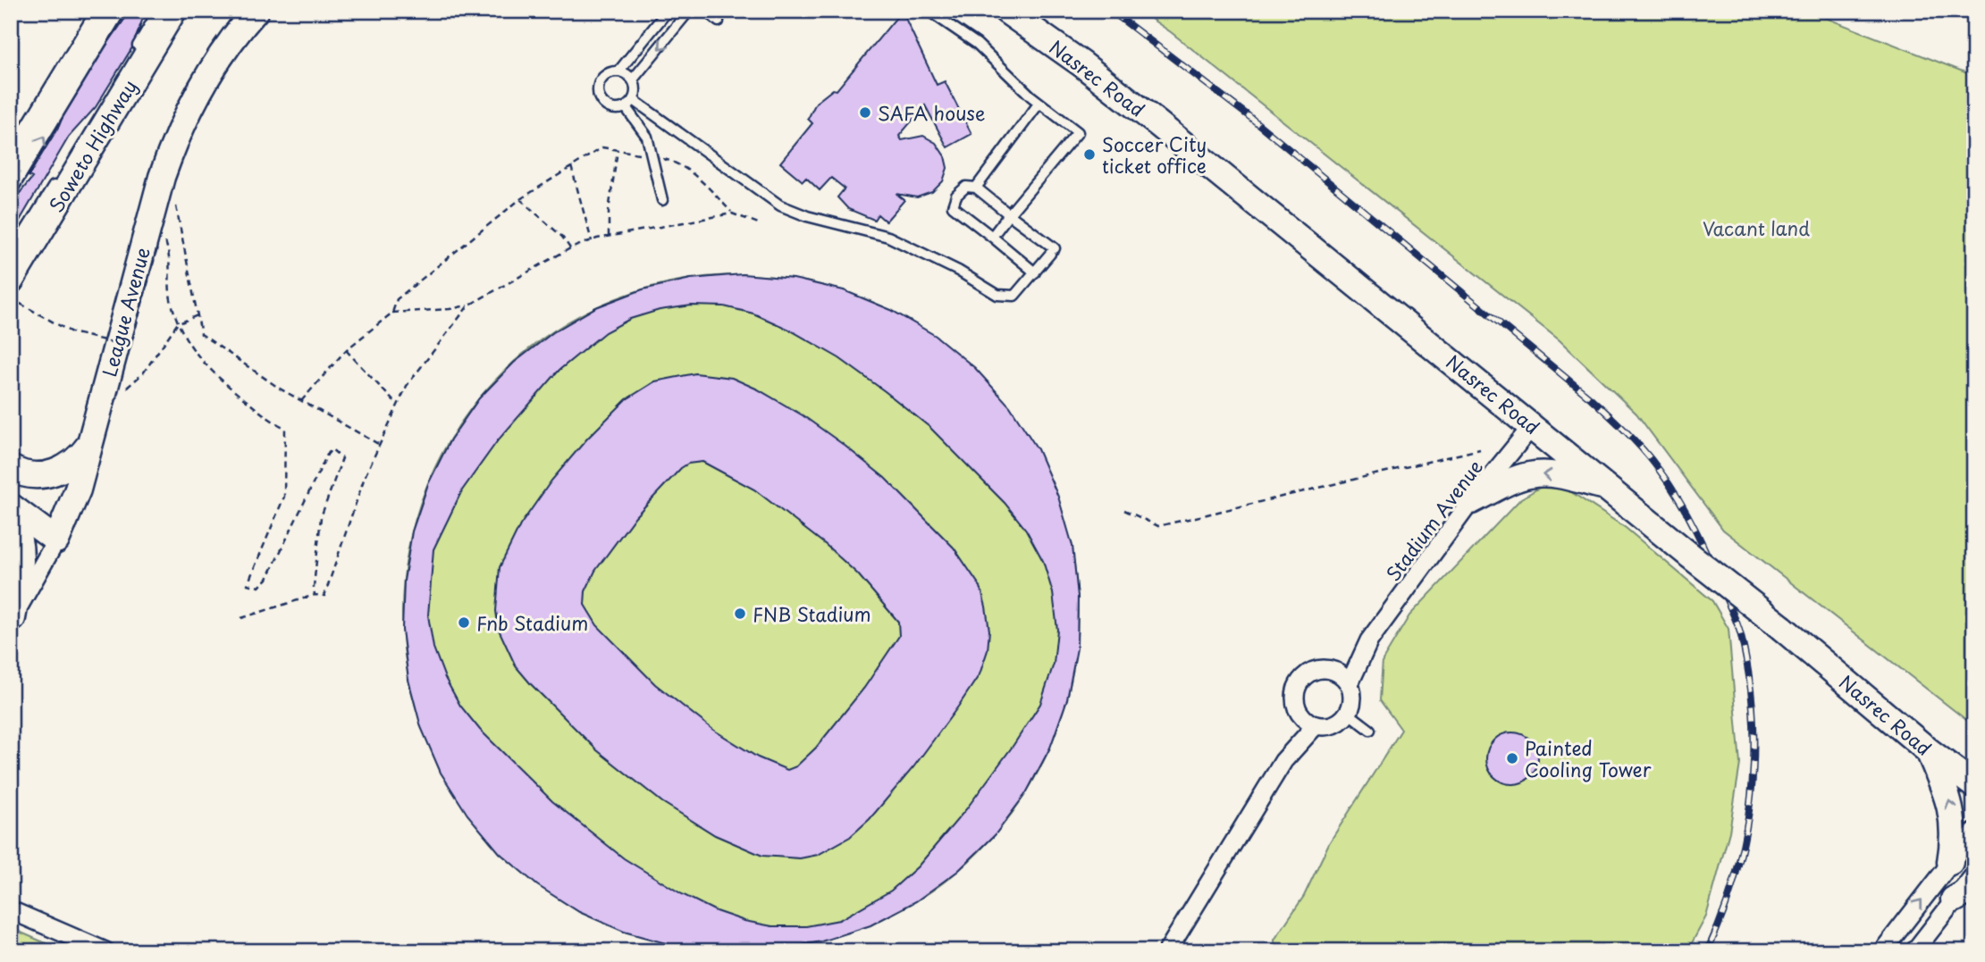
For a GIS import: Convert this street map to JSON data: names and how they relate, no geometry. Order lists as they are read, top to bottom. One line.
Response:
{"streets":{"main road":["Nasrec Road","Soweto Highway","League Avenue"],"street":["Stadium Avenue"]},"crossings":[["Nasrec Road","Stadium Avenue"]],"parks":["Vacant land"],"places":["SAFA house","Soccer City ticket office","FNB Stadium","Fnb Stadium","Painted Cooling Tower"]}
